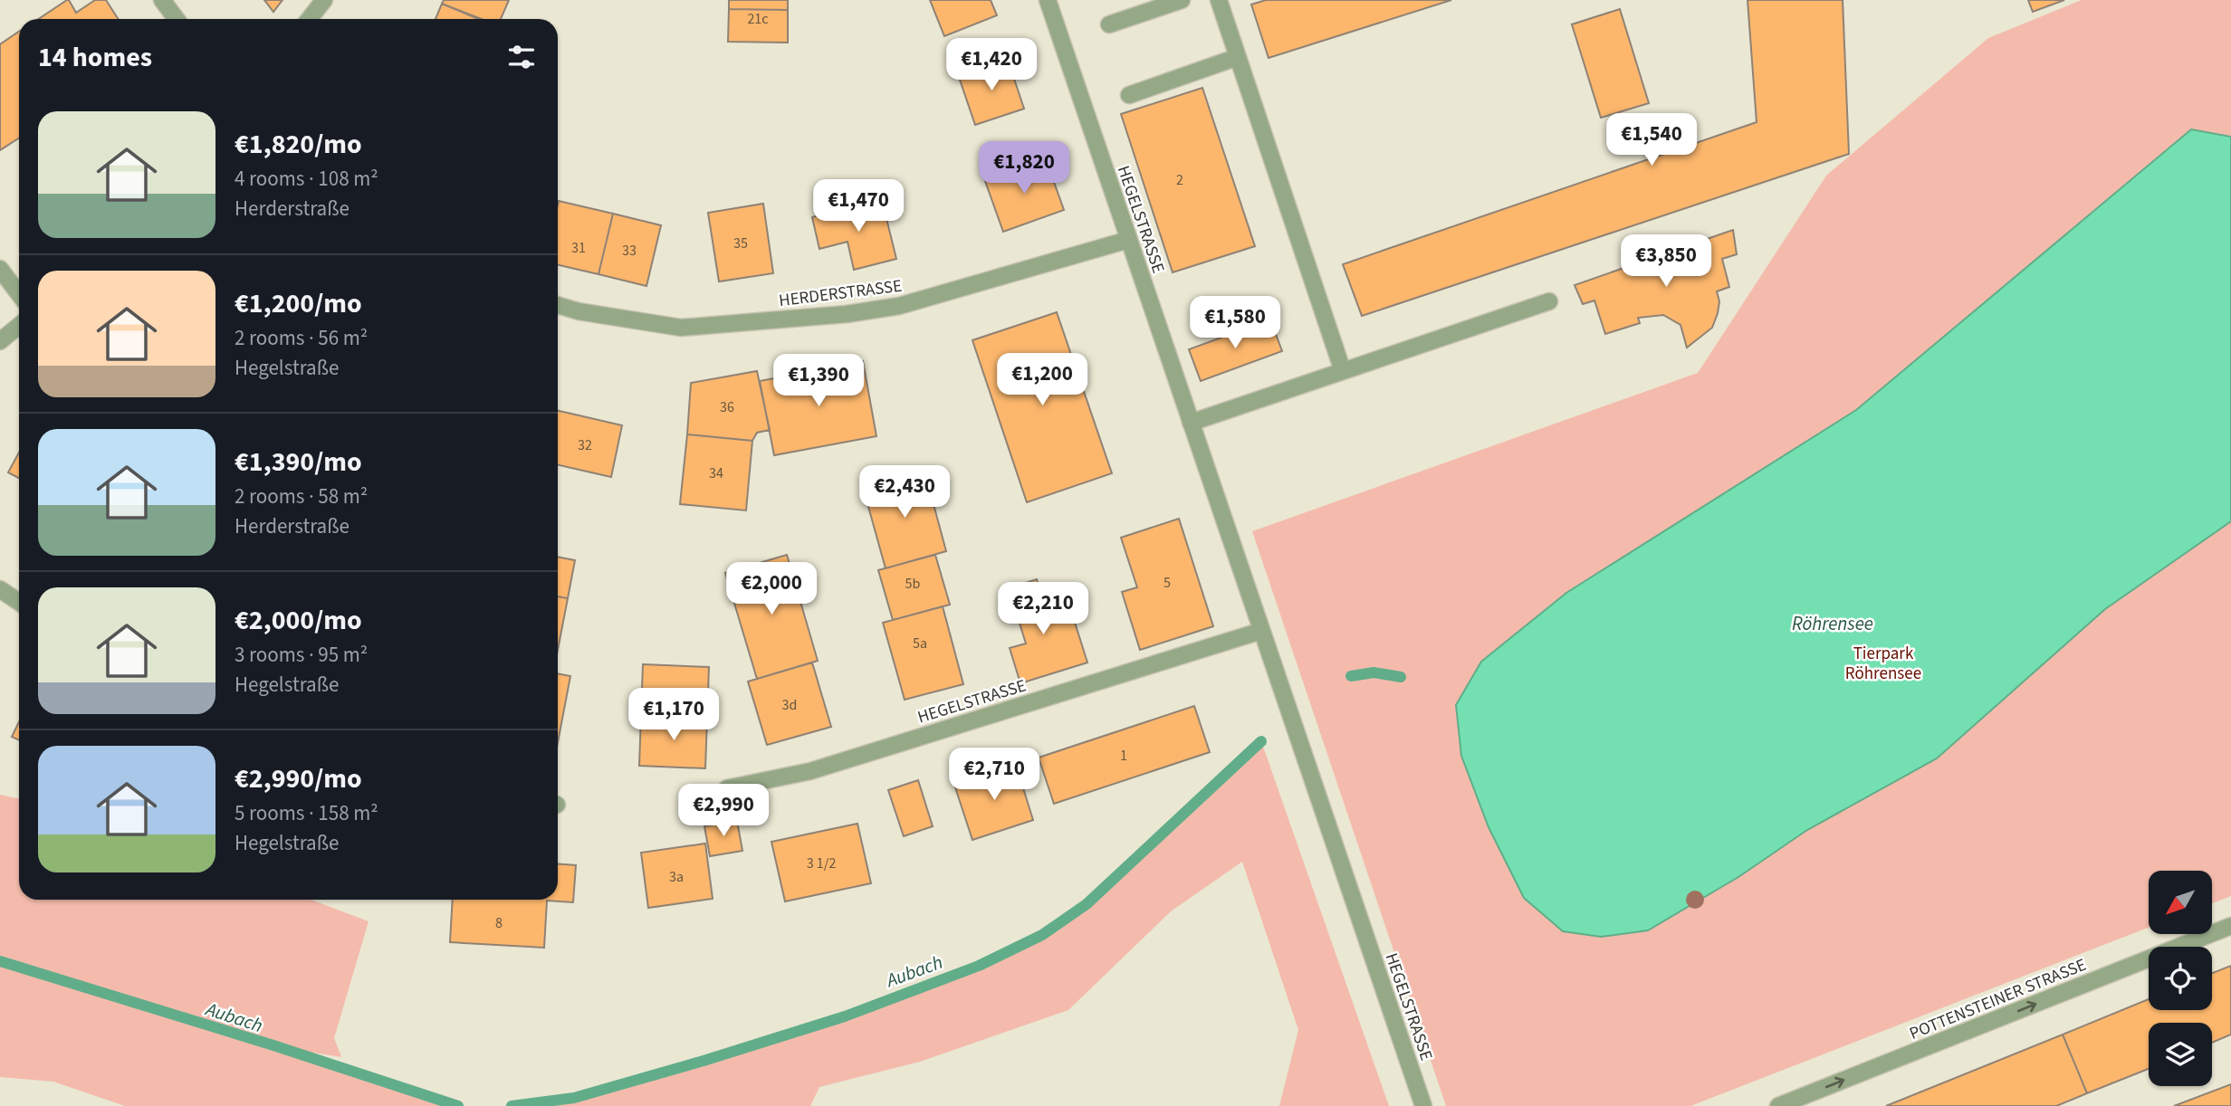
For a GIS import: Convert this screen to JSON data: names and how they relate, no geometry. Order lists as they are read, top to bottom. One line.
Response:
{"streets":{"street":["HEGELSTRASSE","HERDERSTRASSE","POTTENSTEINER STRASSE"]},"crossings":[["HEGELSTRASSE","HERDERSTRASSE"]],"one_way":["POTTENSTEINER STRASSE"],"water":["Röhrensee","Aubach"],"parks":["Tierpark Röhrensee"],"house_numbers":["21c","2","35","31","33","36","32","34","5","5b","5a","3d","1","3 1/2","3a","8"],"north":"bottom left","page":{"heading":"14 homes","price":["€1,420","€1,540","€1,820","€1,470","€3,850","€1,580","€1,200","€1,390","€2,430","€2,000","€2,210","€1,170","€2,710","€2,990"],"list":[{"name":"€1,820/mo","note":"4 rooms · 108 m² · Herderstraße"},{"name":"€1,200/mo","note":"2 rooms · 56 m² · Hegelstraße"},{"name":"€1,390/mo","note":"2 rooms · 58 m² · Herderstraße"},{"name":"€2,000/mo","note":"3 rooms · 95 m² · Hegelstraße"},{"name":"€2,990/mo","note":"5 rooms · 158 m² · Hegelstraße"}]}}
